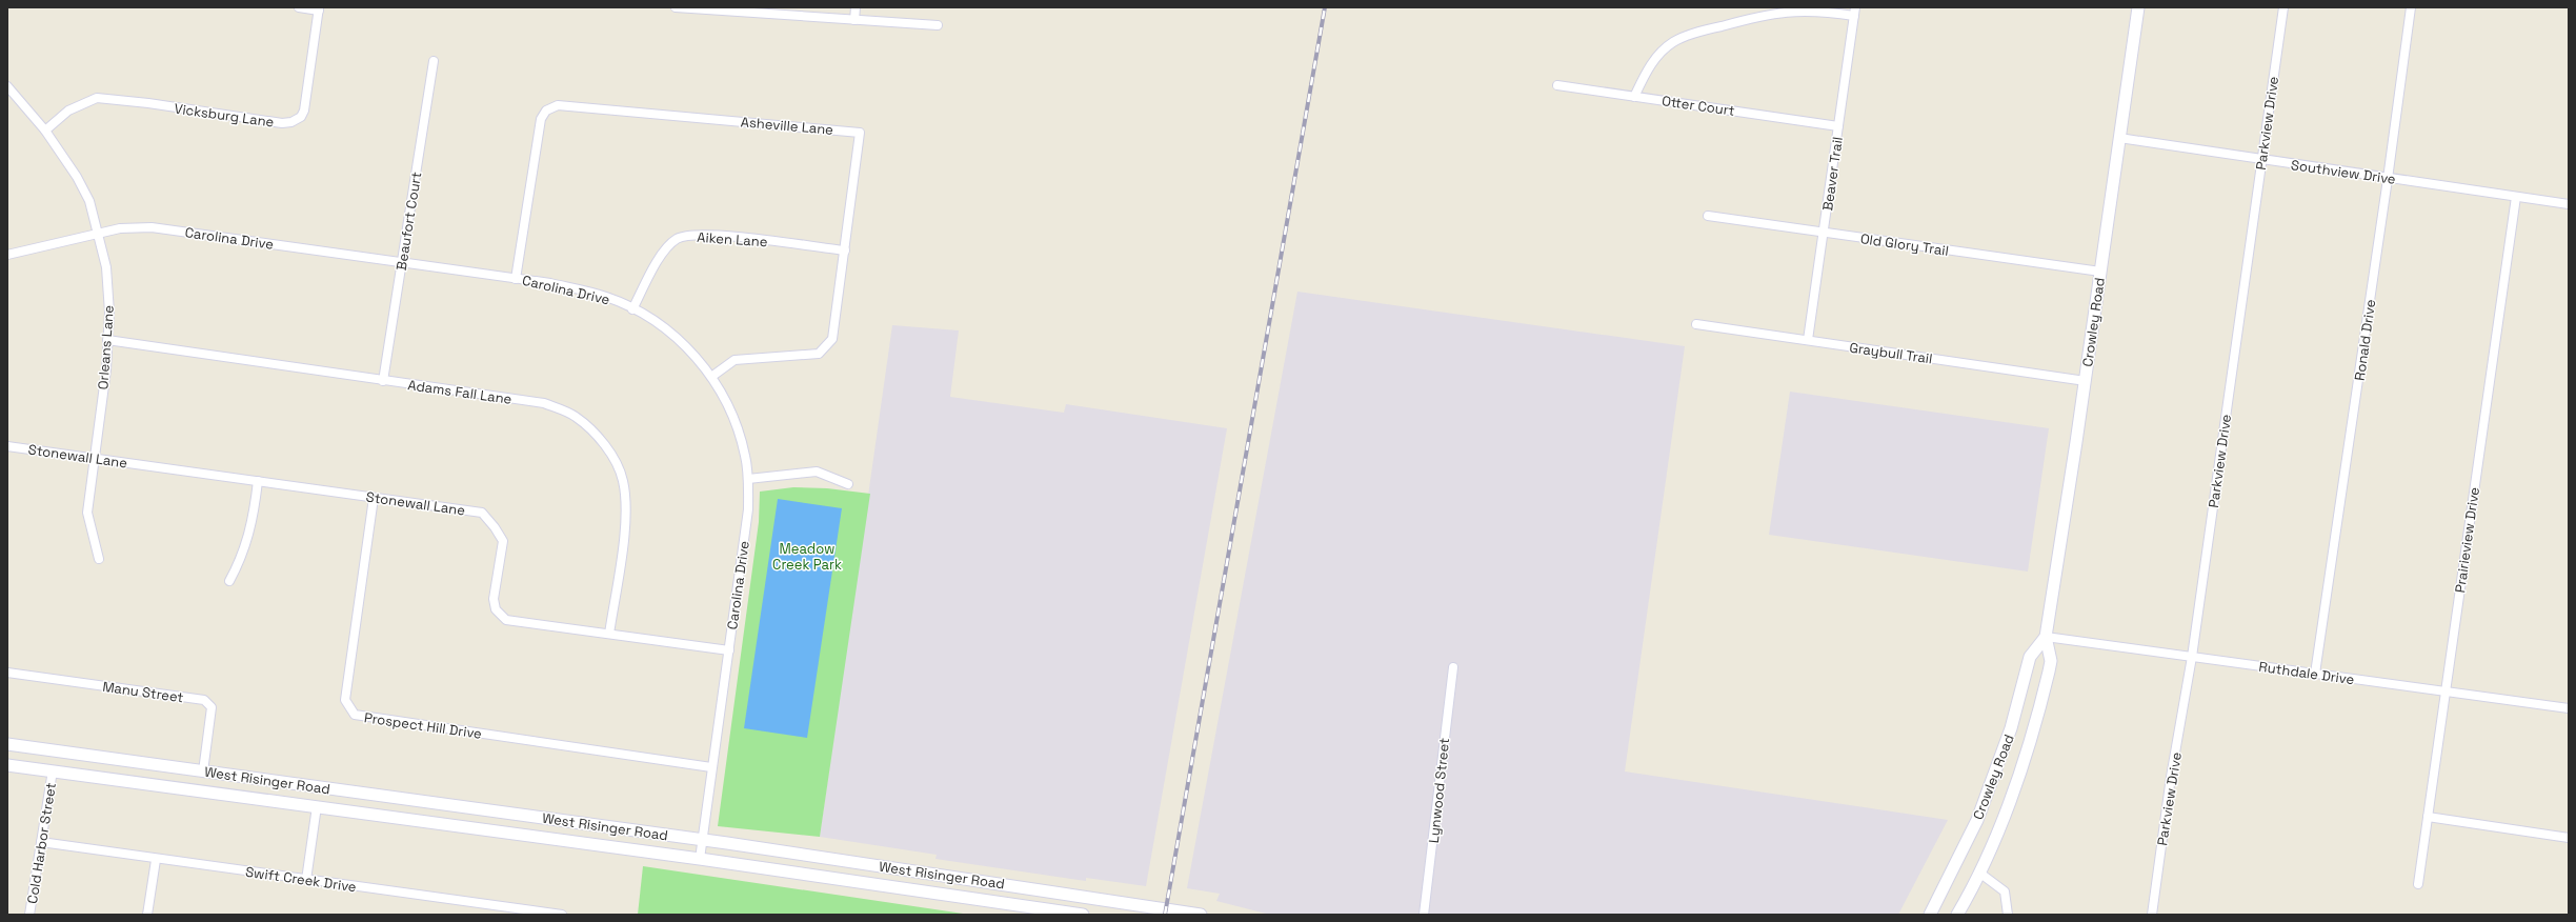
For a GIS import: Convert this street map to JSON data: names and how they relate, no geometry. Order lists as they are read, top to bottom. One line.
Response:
{"streets":{"main road":["Crowley Road","West Risinger Road"],"street":["Otter Court","Vicksburg Lane","Parkview Drive","Asheville Lane","Southview Drive","Beaver Trail","Beaufort Court","Carolina Drive","Aiken Lane","Old Glory Trail","Ronald Drive","Orleans Lane","Graybull Trail","Adams Fall Lane","Stonewall Lane","Prairieview Drive","Ruthdale Drive","Manu Street","Prospect Hill Drive","Lynwood Street","Cold Harbor Street","Swift Creek Drive"]},"crossings":[["Otter Court","Beaver Trail"],["Vicksburg Lane","Orleans Lane"],["Parkview Drive","Southview Drive"],["Parkview Drive","Ruthdale Drive"],["Asheville Lane","Carolina Drive"],["Asheville Lane","Aiken Lane"],["Southview Drive","Crowley Road"],["Southview Drive","Ronald Drive"],["Southview Drive","Prairieview Drive"],["Beaver Trail","Old Glory Trail"],["Beaver Trail","Graybull Trail"],["Beaufort Court","Carolina Drive"],["Beaufort Court","Adams Fall Lane"],["Carolina Drive","Aiken Lane"],["Carolina Drive","Orleans Lane"],["Carolina Drive","Stonewall Lane"],["Carolina Drive","Prospect Hill Drive"],["Carolina Drive","West Risinger Road"],["Old Glory Trail","Crowley Road"],["Crowley Road","Graybull Trail"],["Crowley Road","Ruthdale Drive"],["Ronald Drive","Ruthdale Drive"],["Orleans Lane","Adams Fall Lane"],["Orleans Lane","Stonewall Lane"],["Adams Fall Lane","Stonewall Lane"],["Stonewall Lane","Prospect Hill Drive"],["Prairieview Drive","Ruthdale Drive"],["Manu Street","West Risinger Road"],["West Risinger Road","Cold Harbor Street"],["Cold Harbor Street","Swift Creek Drive"]],"parks":["Meadow Creek Park"]}
